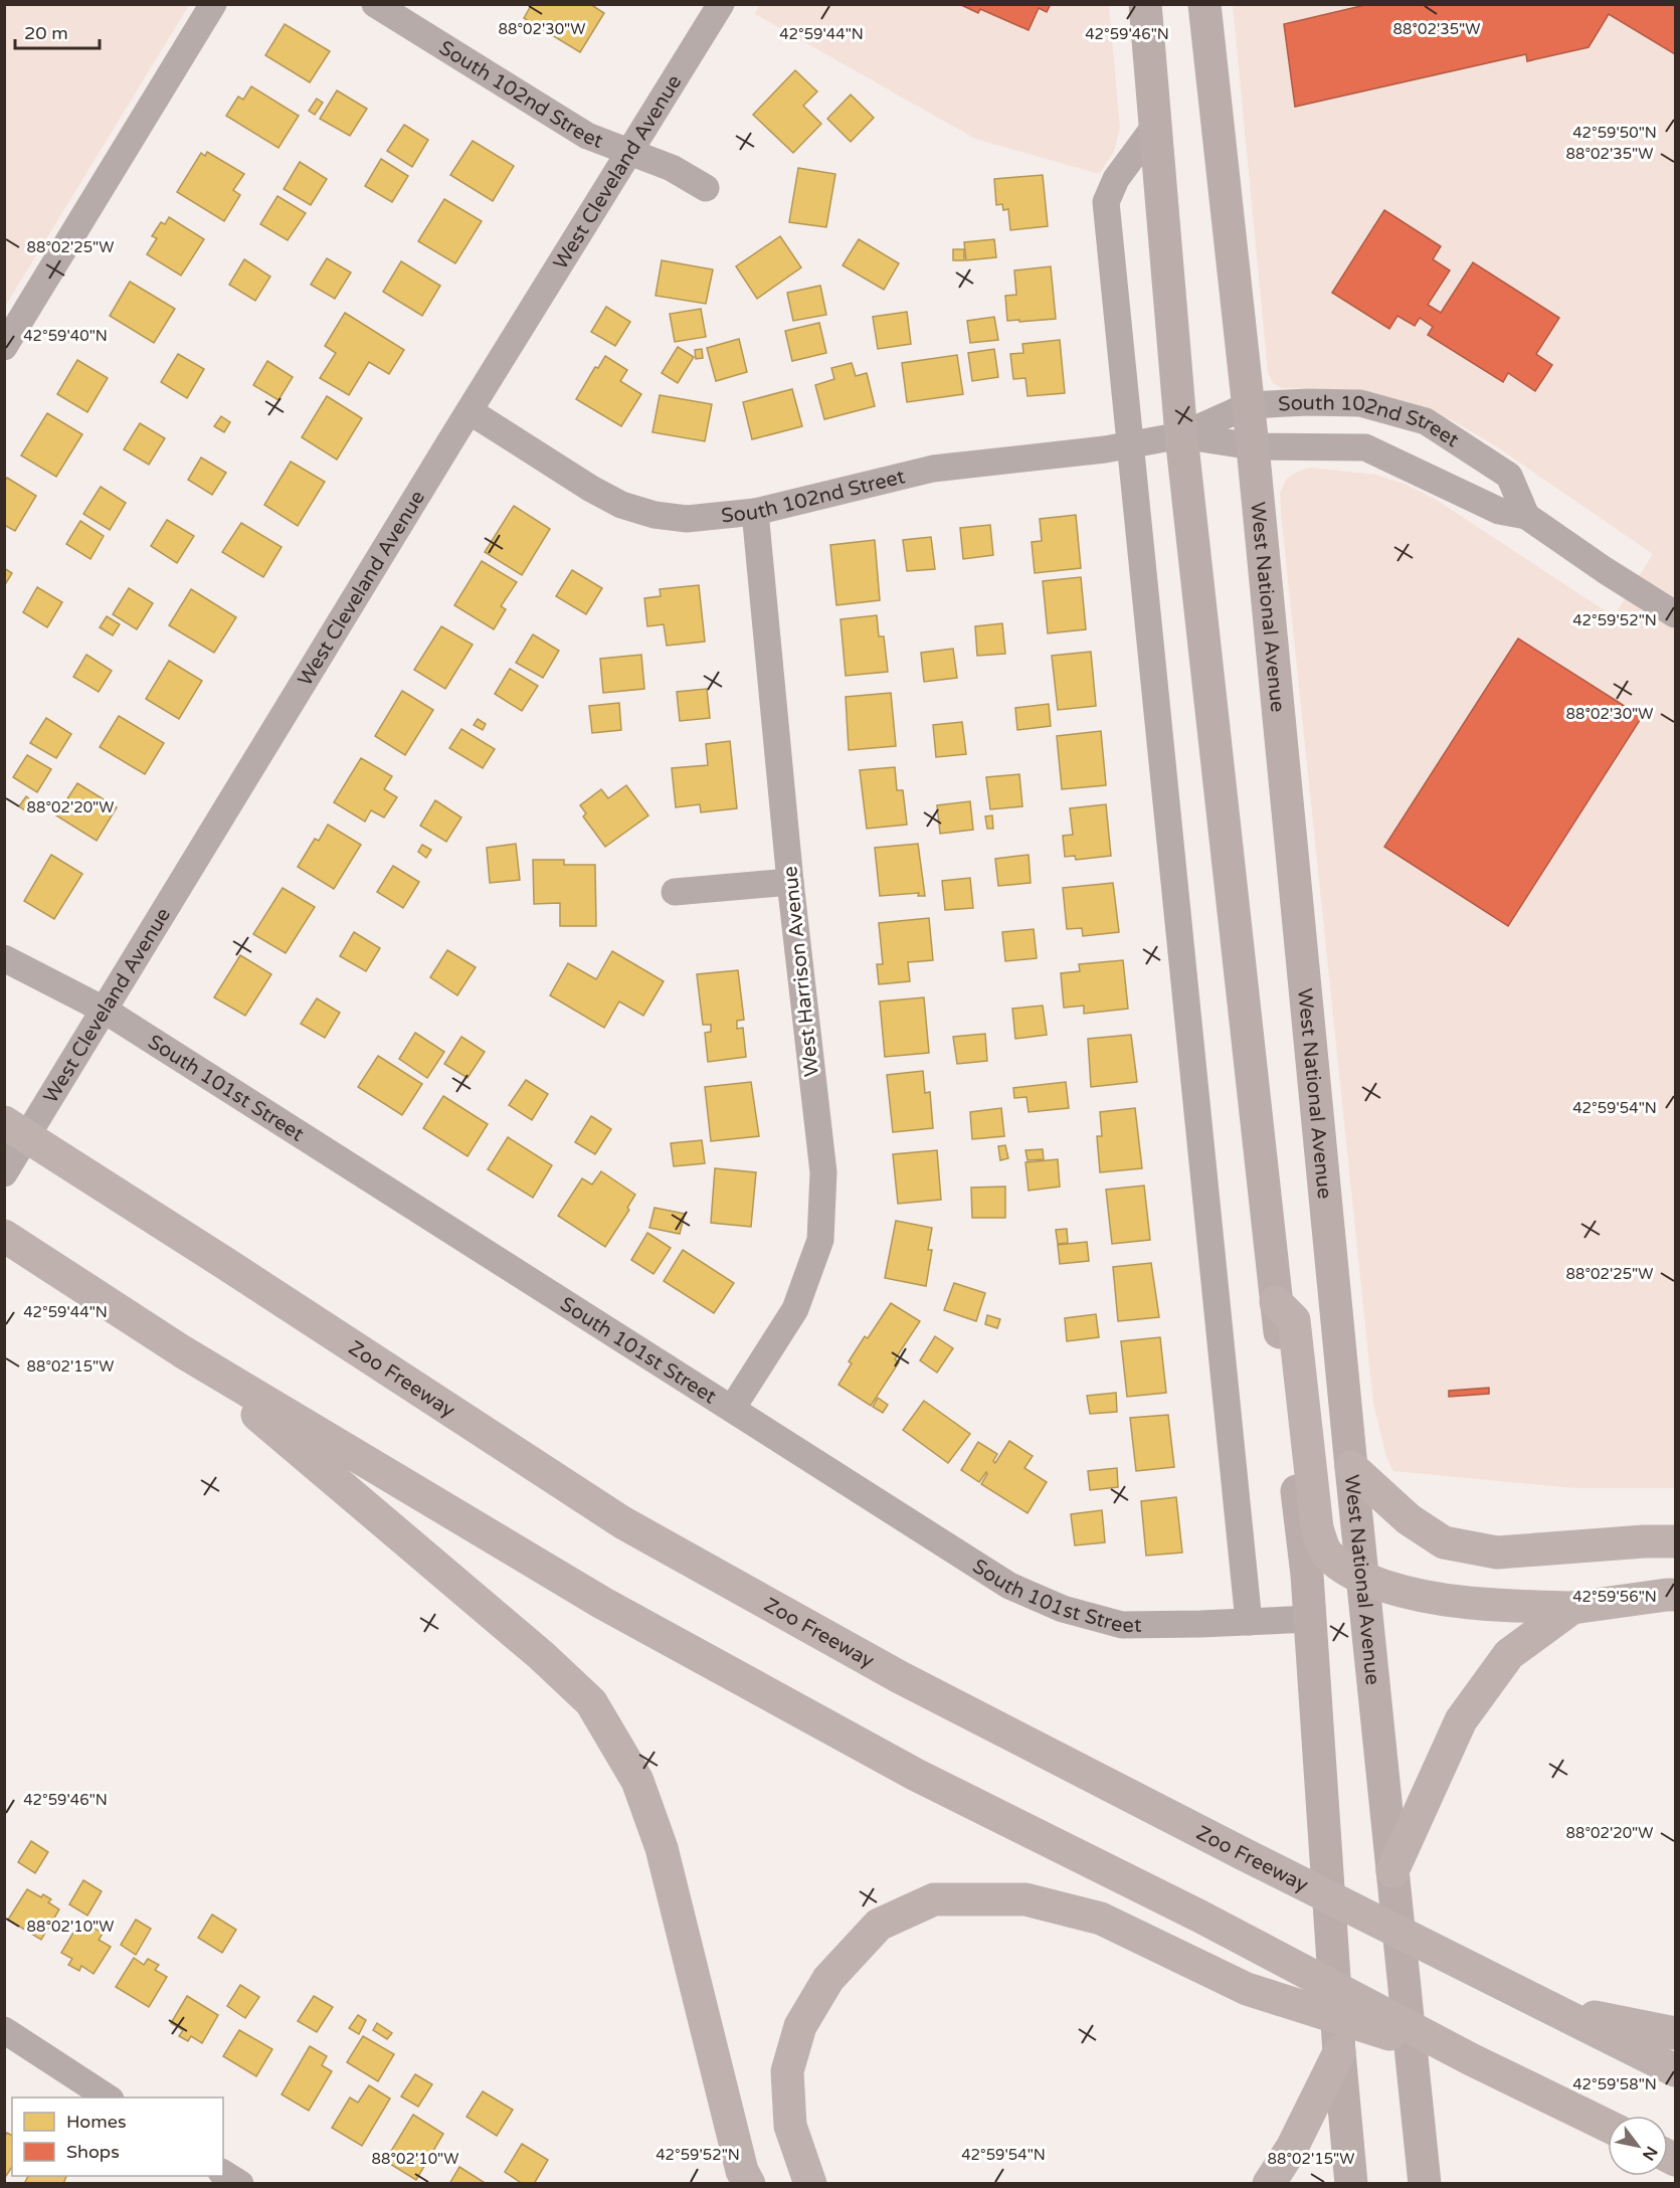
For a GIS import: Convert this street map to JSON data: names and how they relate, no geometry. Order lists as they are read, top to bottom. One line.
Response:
{"streets":{"highway":["Zoo Freeway"],"main road":["West National Avenue"],"street":["South 102nd Street","West Cleveland Avenue","West Harrison Avenue","South 101st Street"]},"crossings":[["South 102nd Street","West Cleveland Avenue"],["South 102nd Street","West National Avenue"],["South 102nd Street","West Harrison Avenue"],["West Cleveland Avenue","South 101st Street"],["West Harrison Avenue","South 101st Street"]],"legend":["Homes","Shops"],"scale_bar":"20 m","north":"bottom right","coordinates":["88°02'35\"W","88°02'30\"W","42°59'44\"N","42°59'46\"N","42°59'50\"N","88°02'25\"W","42°59'40\"N","42°59'52\"N","88°02'20\"W","42°59'54\"N","88°02'15\"W","42°59'56\"N","88°02'10\"W","42°59'58\"N"]}
